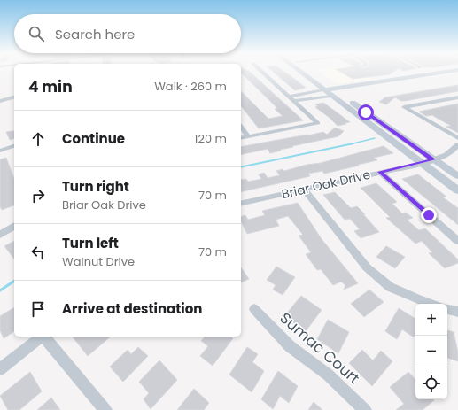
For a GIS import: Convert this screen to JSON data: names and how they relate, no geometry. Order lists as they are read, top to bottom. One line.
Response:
{"streets":{"street":["Briar Oak Drive","Sumac Court"]},"page":{"search":"Search here","heading":["4 min","Walk · 260 m"],"list":[["Continue","120 m"],["Turn right","Briar Oak Drive","70 m"],["Turn left","Walnut Drive","70 m"],"Arrive at destination"],"map_buttons":["+","−"]}}
